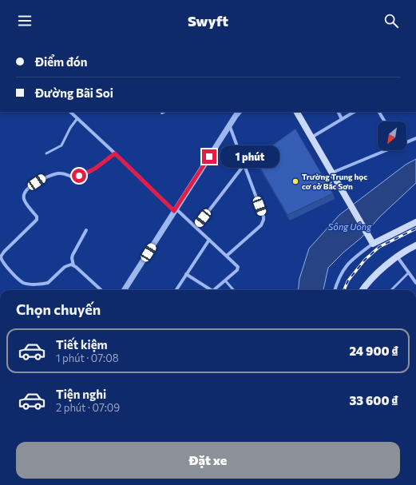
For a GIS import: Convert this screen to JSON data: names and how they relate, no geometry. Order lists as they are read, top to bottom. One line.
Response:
{"water":["Sông Uông"],"places":["Trường Trung học cơ sở Bắc Sơn"],"north":"bottom left","page":{"header":"Swyft","banner":["Điểm đón","Đường Bãi Soi"],"bubble":"1 phút","heading":"Chọn chuyến","list":[{"name":"Tiết kiệm","note":"1 phút · 07:08","value":"24 900 ₫"},{"name":"Tiện nghi","note":"2 phút · 07:09","value":"33 600 ₫"}],"buttons":"Đặt xe"}}
